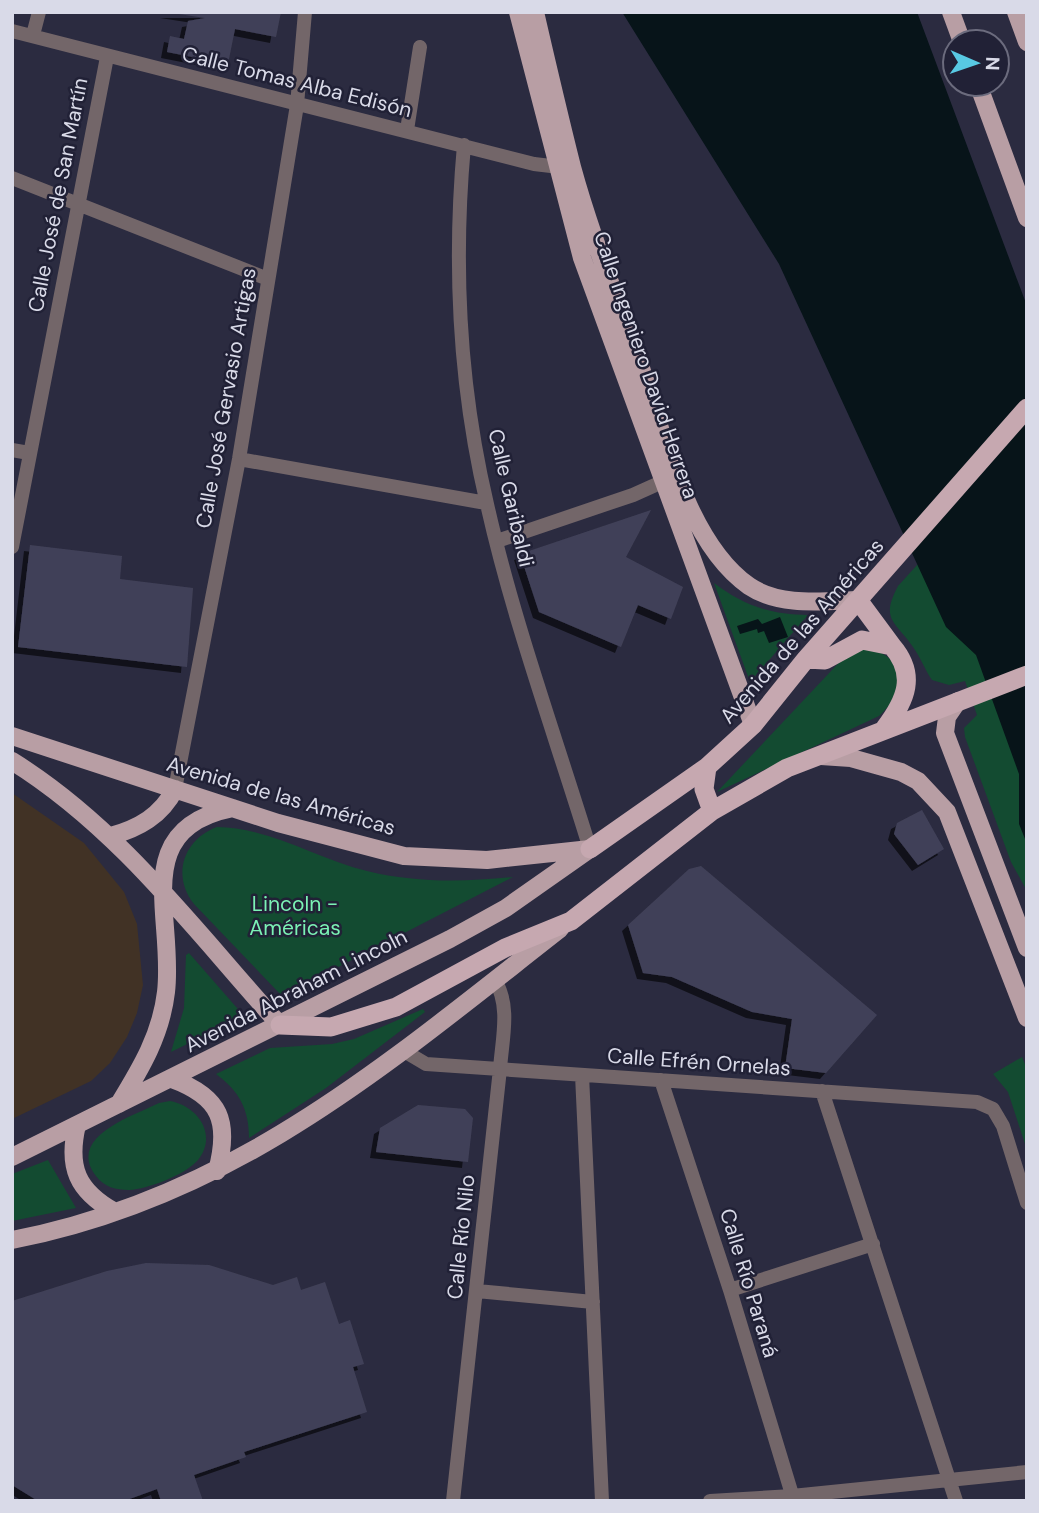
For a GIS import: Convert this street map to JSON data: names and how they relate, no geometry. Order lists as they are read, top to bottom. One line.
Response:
{"streets":{"highway":["Avenida de las Américas"],"main road":["Calle Ingeniero David Herrera","Avenida Abraham Lincoln"],"street":["Calle Tomas Alba Edisón","Calle José de San Martín","Calle José Gervasio Artigas","Calle Garibaldi","Calle Efrén Ornelas","Calle Río Nilo","Calle Río Paraná"]},"crossings":[["Calle Tomas Alba Edisón","Calle José de San Martín"],["Calle Tomas Alba Edisón","Calle Ingeniero David Herrera"],["Calle Tomas Alba Edisón","Calle José Gervasio Artigas"],["Calle Tomas Alba Edisón","Calle Garibaldi"],["Calle Ingeniero David Herrera","Avenida de las Américas"],["Calle José Gervasio Artigas","Avenida de las Américas"],["Calle Garibaldi","Avenida de las Américas"],["Calle Garibaldi","Avenida Abraham Lincoln"],["Avenida de las Américas","Avenida Abraham Lincoln"],["Calle Efrén Ornelas","Calle Río Nilo"],["Calle Efrén Ornelas","Calle Río Paraná"]],"parks":["Lincoln - Américas"],"north":"right"}
